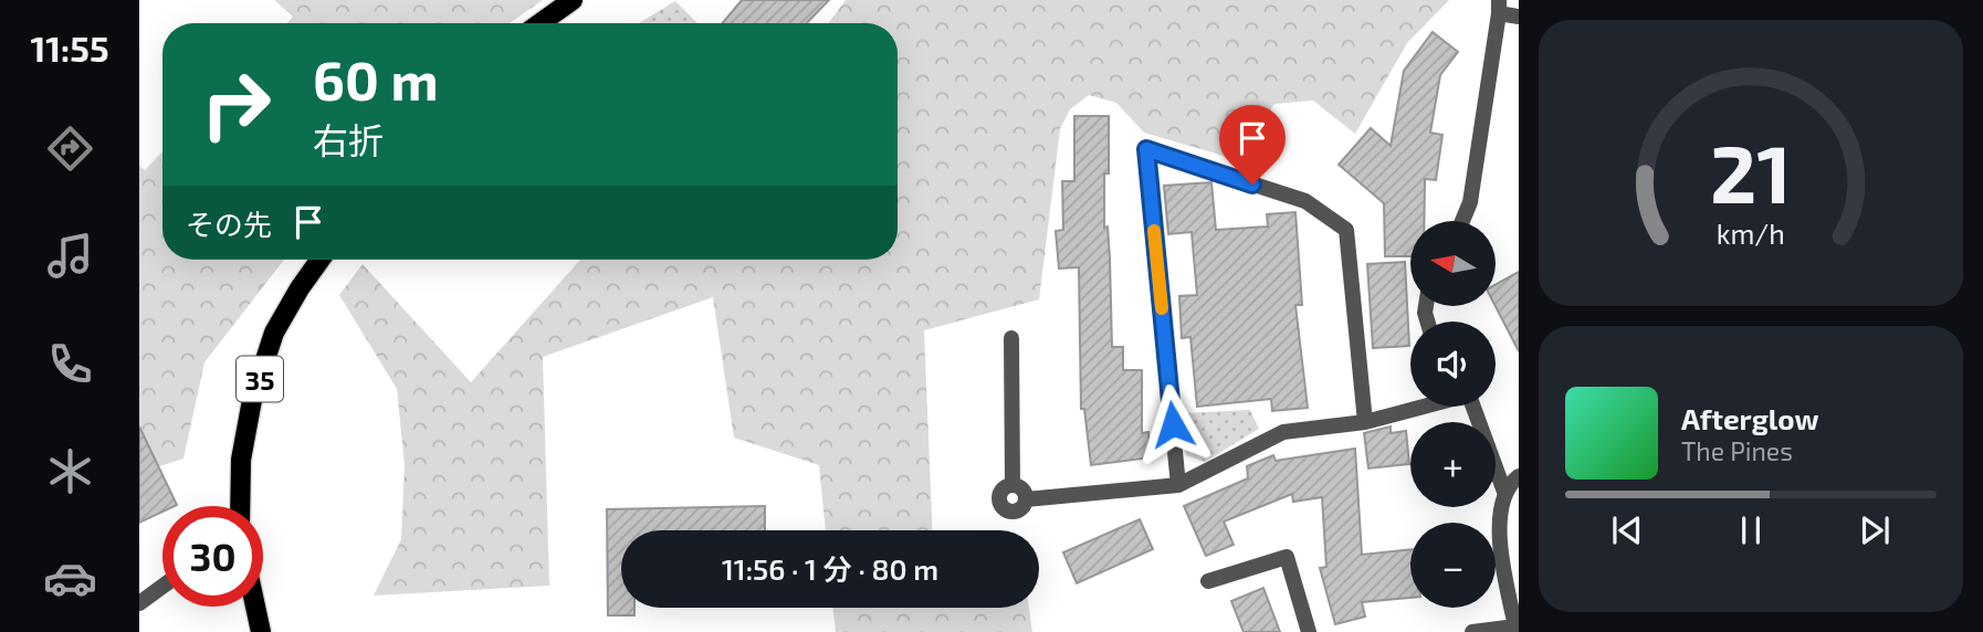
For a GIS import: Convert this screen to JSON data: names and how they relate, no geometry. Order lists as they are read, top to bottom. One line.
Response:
{"streets":{"main road":["35"]},"north":"left","page":{"tabs":"11:55","turn":["60 m","右折"],"then":"その先","map_buttons":["+","−"],"song":["Afterglow","The Pines"],"limit":"30","trip":"11:56 · 1 分 · 80 m","gauge":["21","km/h"]}}
